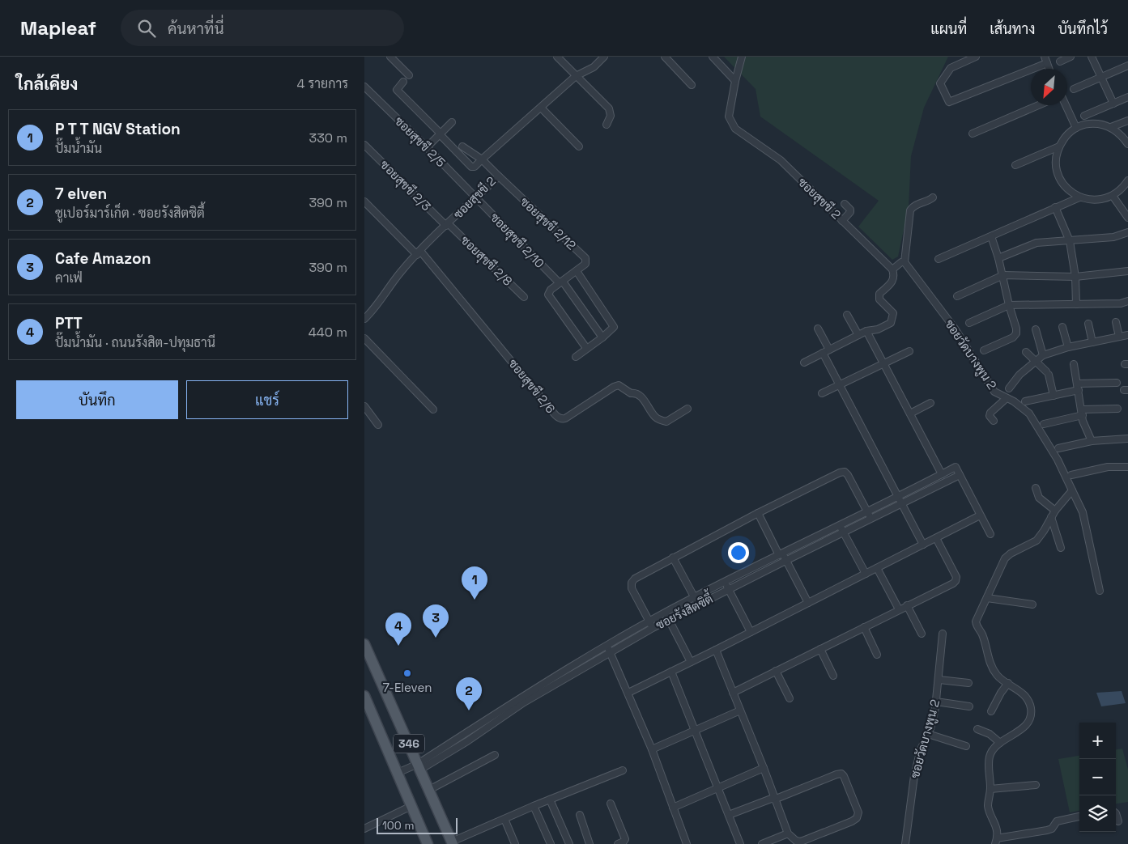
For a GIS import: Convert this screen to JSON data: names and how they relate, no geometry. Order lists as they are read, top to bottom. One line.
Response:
{"streets":{"main road":["346"],"street":["ซอยสุขขี 2/5","ซอยสุขขี 2/3","ซอยสุขขี 2","ซอยสุขขี 2/12","ซอยสุขขี 2/10","ซอยสุขขี 2/8","ซอยวัดบางพูน 2","ซอยสุขขี 2/6","ซอยรังสิตซิตี้"]},"crossings":[["ซอยสุขขี 2/5","ซอยสุขขี 2"],["ซอยสุขขี 2/5","ซอยสุขขี 2/10"],["ซอยสุขขี 2/3","ซอยสุขขี 2"],["ซอยสุขขี 2/3","ซอยสุขขี 2/8"],["ซอยสุขขี 2","ซอยสุขขี 2/12"],["ซอยสุขขี 2","ซอยสุขขี 2/10"],["ซอยสุขขี 2","ซอยสุขขี 2/8"],["ซอยสุขขี 2","ซอยสุขขี 2/6"],["ซอยรังสิตซิตี้","346"]],"places":["7-Eleven"],"scale_bar":"100 m","north":"bottom left","page":{"header":"Mapleaf","search":"ค้นหาที่นี่","nav":["แผนที่","เส้นทาง","บันทึกไว้"],"heading":["ใกล้เคียง","4 รายการ"],"list":[{"mark":"1","name":"P T T NGV Station","note":"ปั๊มน้ำมัน","value":"330 m"},{"mark":"2","name":"7 elven","note":"ซูเปอร์มาร์เก็ต · ซอยรังสิตซิตี้","value":"390 m"},{"mark":"3","name":"Cafe Amazon","note":"คาเฟ่","value":"390 m"},{"mark":"4","name":"PTT","note":"ปั๊มน้ำมัน · ถนนรังสิต-ปทุมธานี","value":"440 m"}],"buttons":["บันทึก","แชร์"],"pins":["1","3","4","2"],"map_buttons":["+","−"],"scale":"100 m"}}
